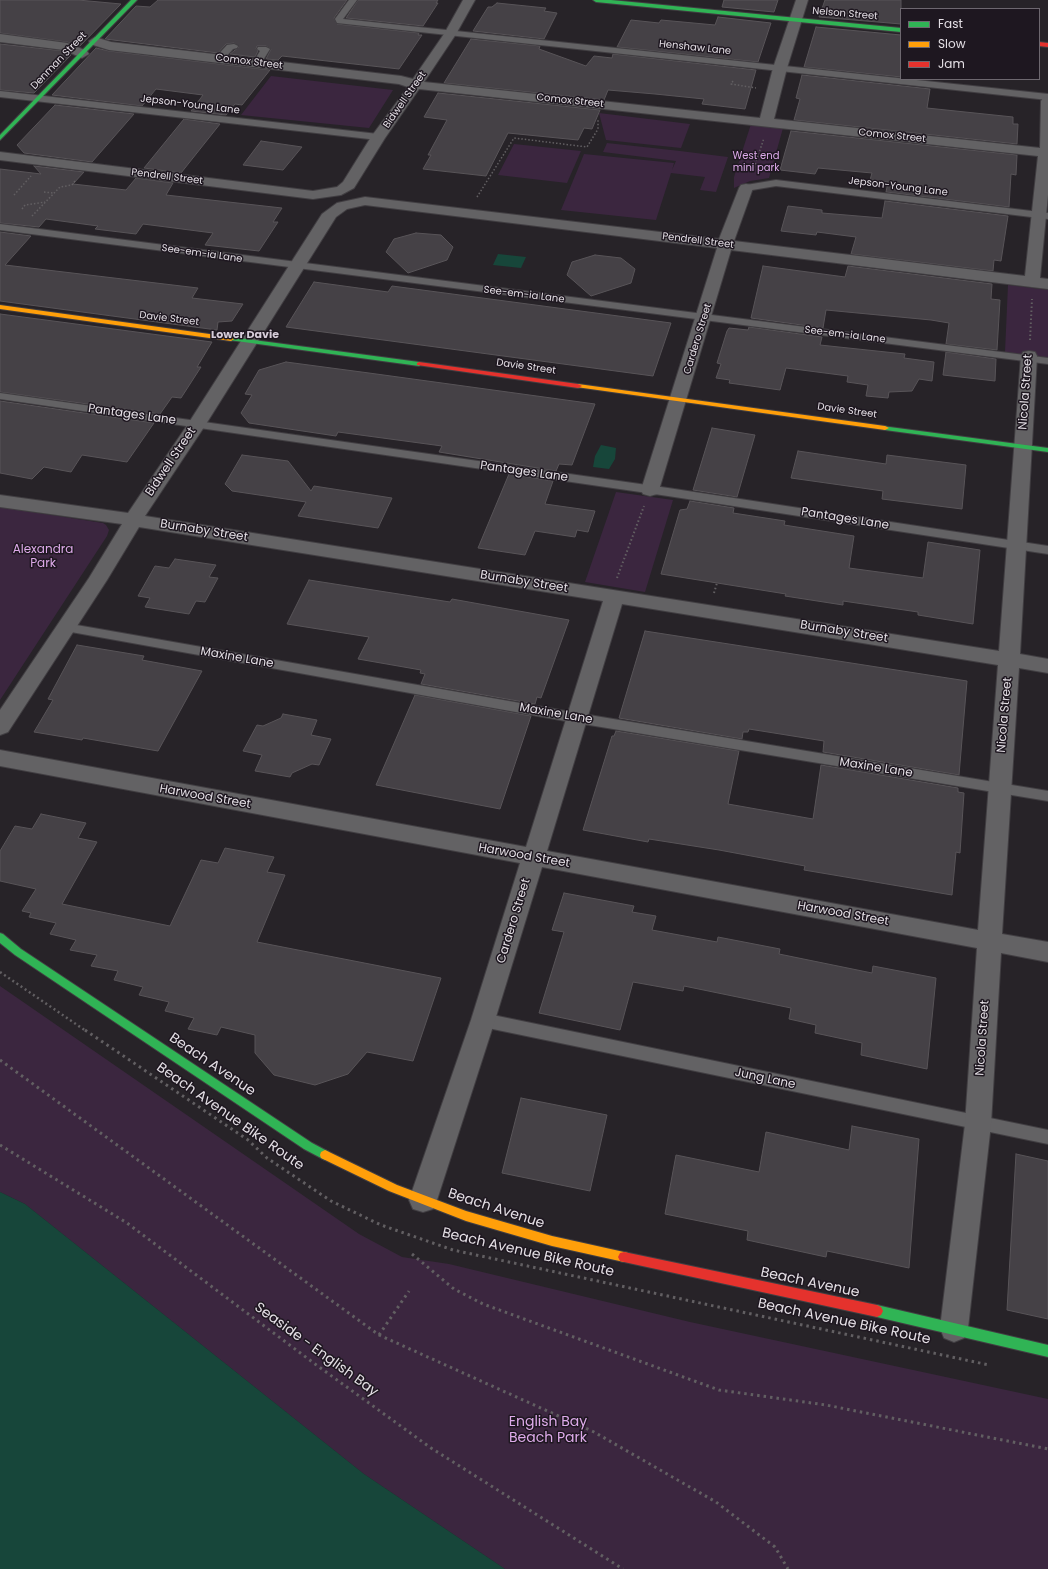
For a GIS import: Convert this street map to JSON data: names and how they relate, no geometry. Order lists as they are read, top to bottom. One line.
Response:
{"streets":{"main road":["Nelson Street","Denman Street","Davie Street","Beach Avenue"],"street":["Comox Street","Bidwell Street","Pendrell Street","Cardero Street","Nicola Street","Burnaby Street","Harwood Street"],"lane":["Henshaw Lane","Jepson-Young Lane","See-em-ia Lane","Pantages Lane","Maxine Lane","Jung Lane"],"path":["Beach Avenue Bike Route","Seaside - English Bay"]},"crossings":[["Henshaw Lane","Bidwell Street"],["Denman Street","Comox Street"],["Denman Street","Jepson-Young Lane"],["Comox Street","Bidwell Street"],["Bidwell Street","Jepson-Young Lane"],["Bidwell Street","Pendrell Street"],["Bidwell Street","See-em-ia Lane"],["Bidwell Street","Davie Street"],["Bidwell Street","Pantages Lane"],["Bidwell Street","Burnaby Street"],["Bidwell Street","Maxine Lane"],["Jepson-Young Lane","Cardero Street"],["Pendrell Street","Cardero Street"],["Pendrell Street","Nicola Street"],["See-em-ia Lane","Cardero Street"],["See-em-ia Lane","Nicola Street"],["Davie Street","Cardero Street"],["Davie Street","Nicola Street"],["Cardero Street","Pantages Lane"],["Cardero Street","Burnaby Street"],["Cardero Street","Maxine Lane"],["Cardero Street","Harwood Street"],["Cardero Street","Beach Avenue"],["Cardero Street","Jung Lane"],["Nicola Street","Pantages Lane"],["Nicola Street","Burnaby Street"],["Nicola Street","Maxine Lane"],["Nicola Street","Harwood Street"],["Nicola Street","Beach Avenue"],["Nicola Street","Jung Lane"]],"districts":["Lower Davie"],"parks":["West end mini park","Alexandra Park","English Bay Beach Park"],"legend":["Fast","Slow","Jam"]}
